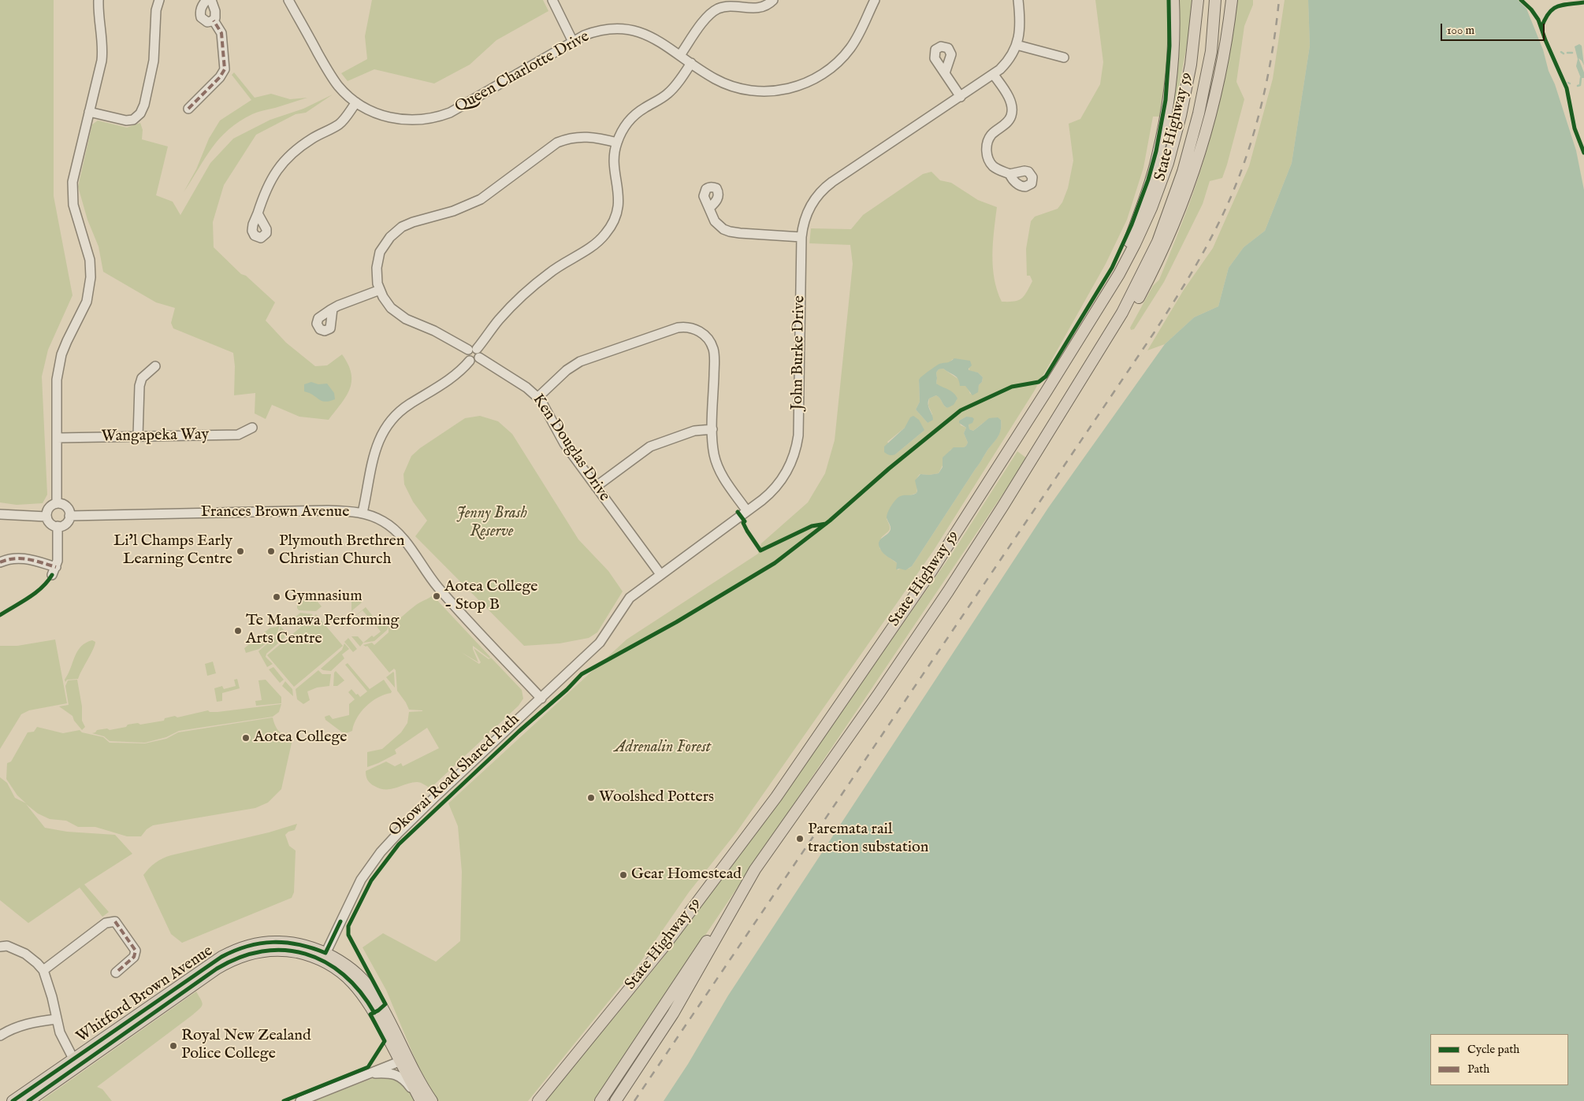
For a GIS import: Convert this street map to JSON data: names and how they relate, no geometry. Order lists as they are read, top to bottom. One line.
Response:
{"streets":{"main road":["State Highway 59","Whitford Brown Avenue"],"street":["Queen Charlotte Drive","John Burke Drive","Wangapeka Way","Ken Douglas Drive","Frances Brown Avenue"],"cycle path":["Okowai Road Shared Path"]},"crossings":[["John Burke Drive","Ken Douglas Drive"],["John Burke Drive","Frances Brown Avenue"],["John Burke Drive","Whitford Brown Avenue"]],"parks":["Jenny Brash Reserve","Adrenalin Forest"],"places":["Li'l Champs Early Learning Centre","Plymouth Brethren Christian Church","Aotea College - Stop B","Gymnasium","Te Manawa Performing Arts Centre","Aotea College","Woolshed Potters","Paremata rail traction substation","Gear Homestead","Royal New Zealand Police College"],"legend":["Cycle path","Path"],"scale_bar":"100 m"}
